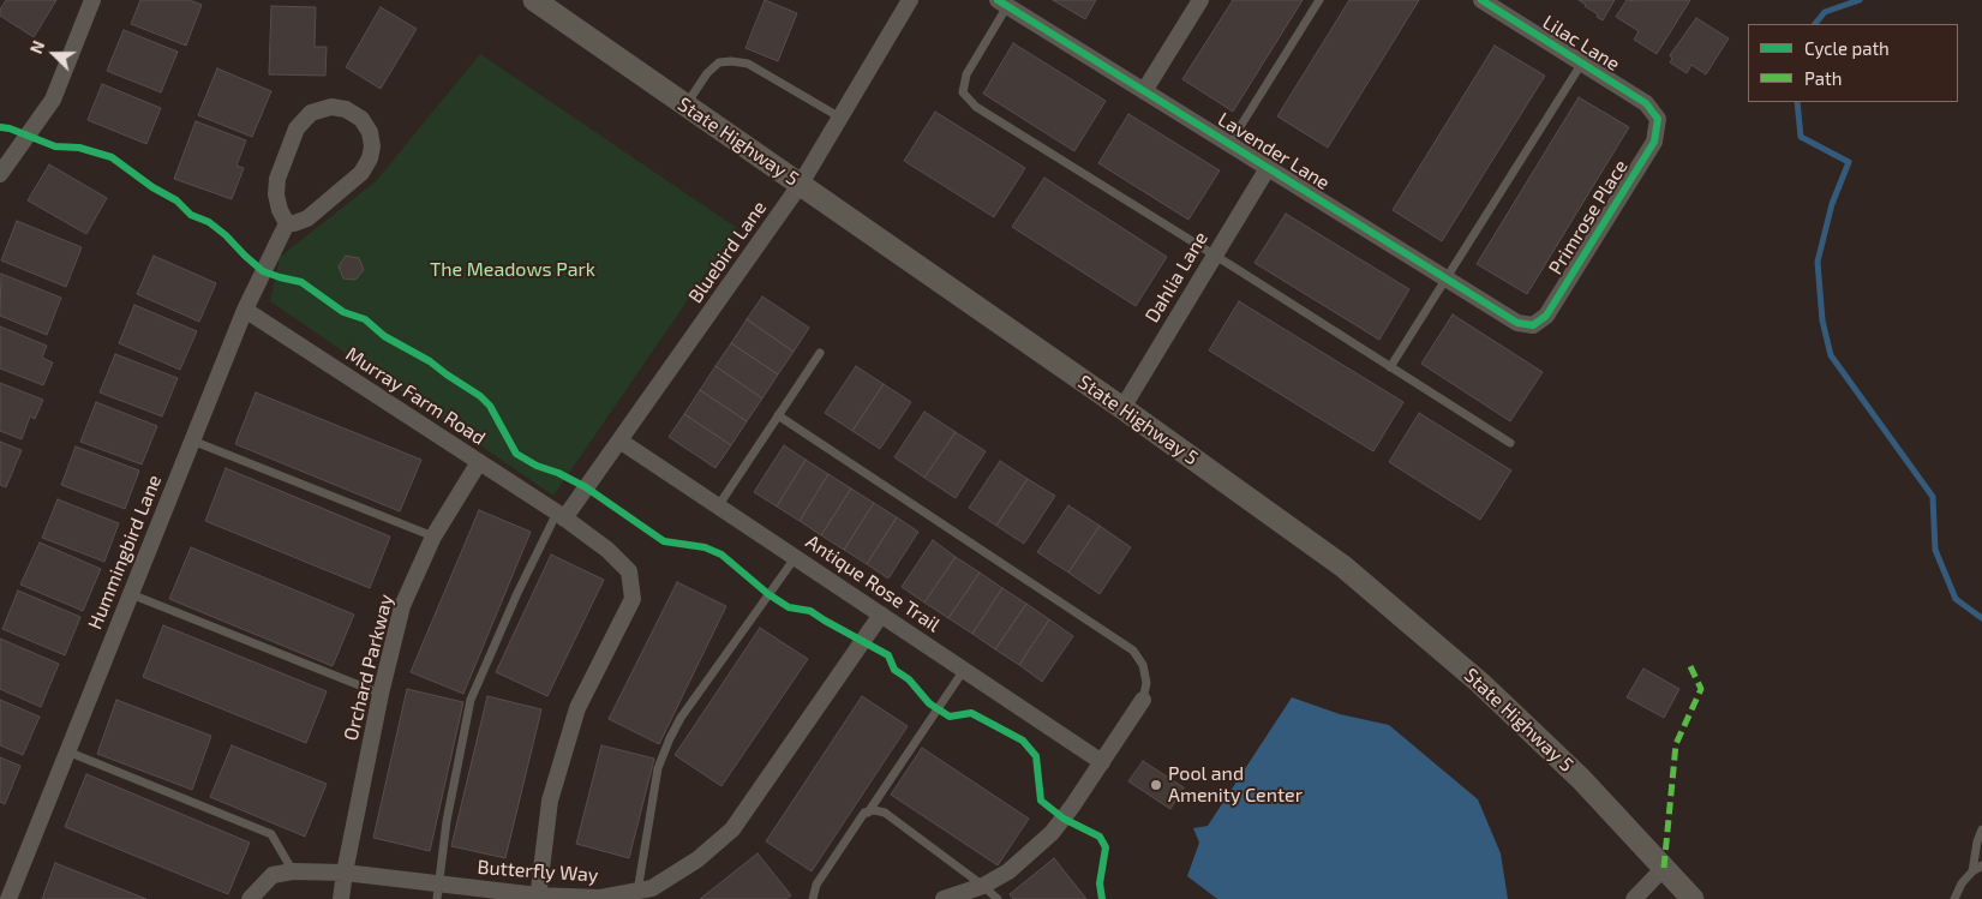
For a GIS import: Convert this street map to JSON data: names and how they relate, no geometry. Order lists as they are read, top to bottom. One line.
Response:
{"streets":{"main road":["State Highway 5"],"street":["Lilac Lane","Lavender Lane","Primrose Place","Bluebird Lane","Dahlia Lane","Murray Farm Road","Hummingbird Lane","Antique Rose Trail","Orchard Parkway","Butterfly Way"]},"crossings":[["Lilac Lane","Primrose Place"],["State Highway 5","Bluebird Lane"],["State Highway 5","Dahlia Lane"],["Lavender Lane","Primrose Place"],["Lavender Lane","Dahlia Lane"],["Bluebird Lane","Murray Farm Road"],["Bluebird Lane","Antique Rose Trail"],["Murray Farm Road","Hummingbird Lane"],["Murray Farm Road","Orchard Parkway"],["Murray Farm Road","Butterfly Way"],["Antique Rose Trail","Butterfly Way"],["Orchard Parkway","Butterfly Way"]],"parks":["The Meadows Park"],"places":["Pool and Amenity Center"],"legend":["Cycle path","Path"],"north":"left"}
